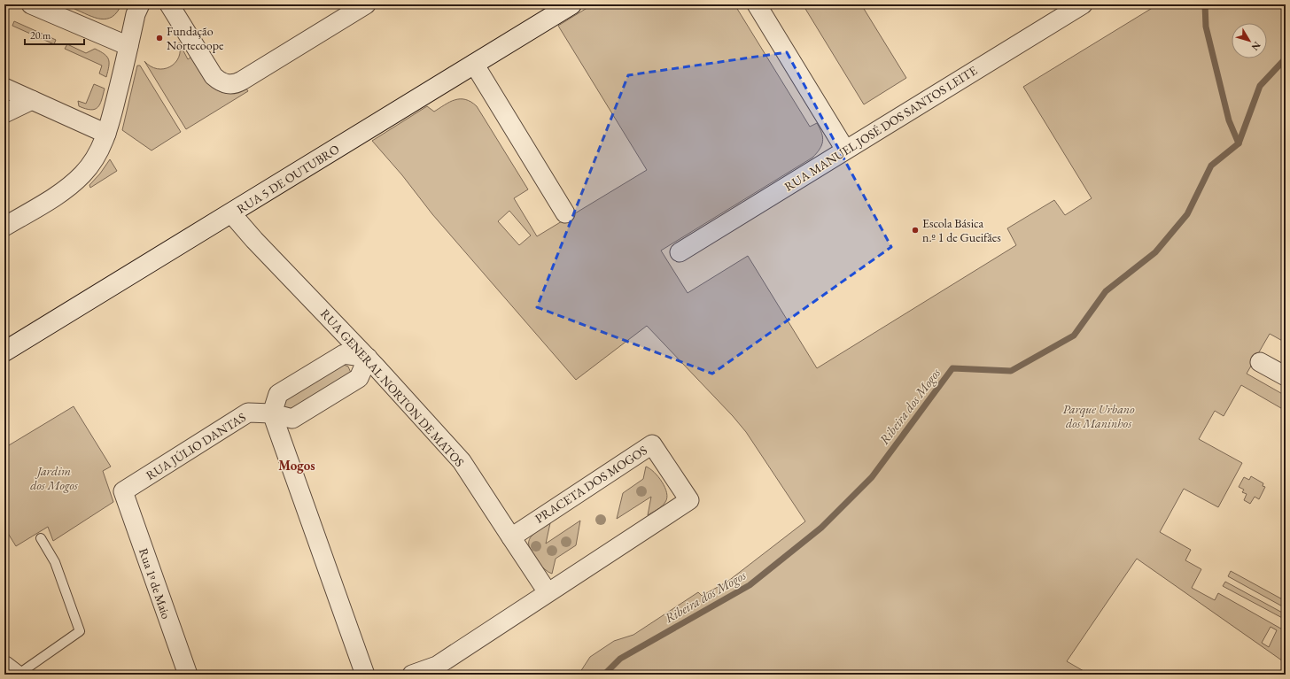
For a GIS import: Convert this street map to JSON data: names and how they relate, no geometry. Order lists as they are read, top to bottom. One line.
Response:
{"streets":{"main road":["RUA 5 DE OUTUBRO"],"street":["RUA MANUEL JOSÉ DOS SANTOS LEITE","RUA GENERAL NORTON DE MATOS","RUA JÚLIO DANTAS","PRACETA DOS MOGOS","Rua 1º de Maio"]},"crossings":[["RUA 5 DE OUTUBRO","RUA GENERAL NORTON DE MATOS"],["RUA GENERAL NORTON DE MATOS","RUA JÚLIO DANTAS"],["RUA GENERAL NORTON DE MATOS","PRACETA DOS MOGOS"],["RUA JÚLIO DANTAS","Rua 1º de Maio"]],"districts":["Mogos"],"water":["Ribeira dos Mogos"],"parks":["Parque Urbano dos Maninhos","Jardim dos Mogos"],"places":["Fundação Nortecoope","Escola Básica n.º 1 de Gueifães"],"scale_bar":"20 m","north":"bottom right"}
